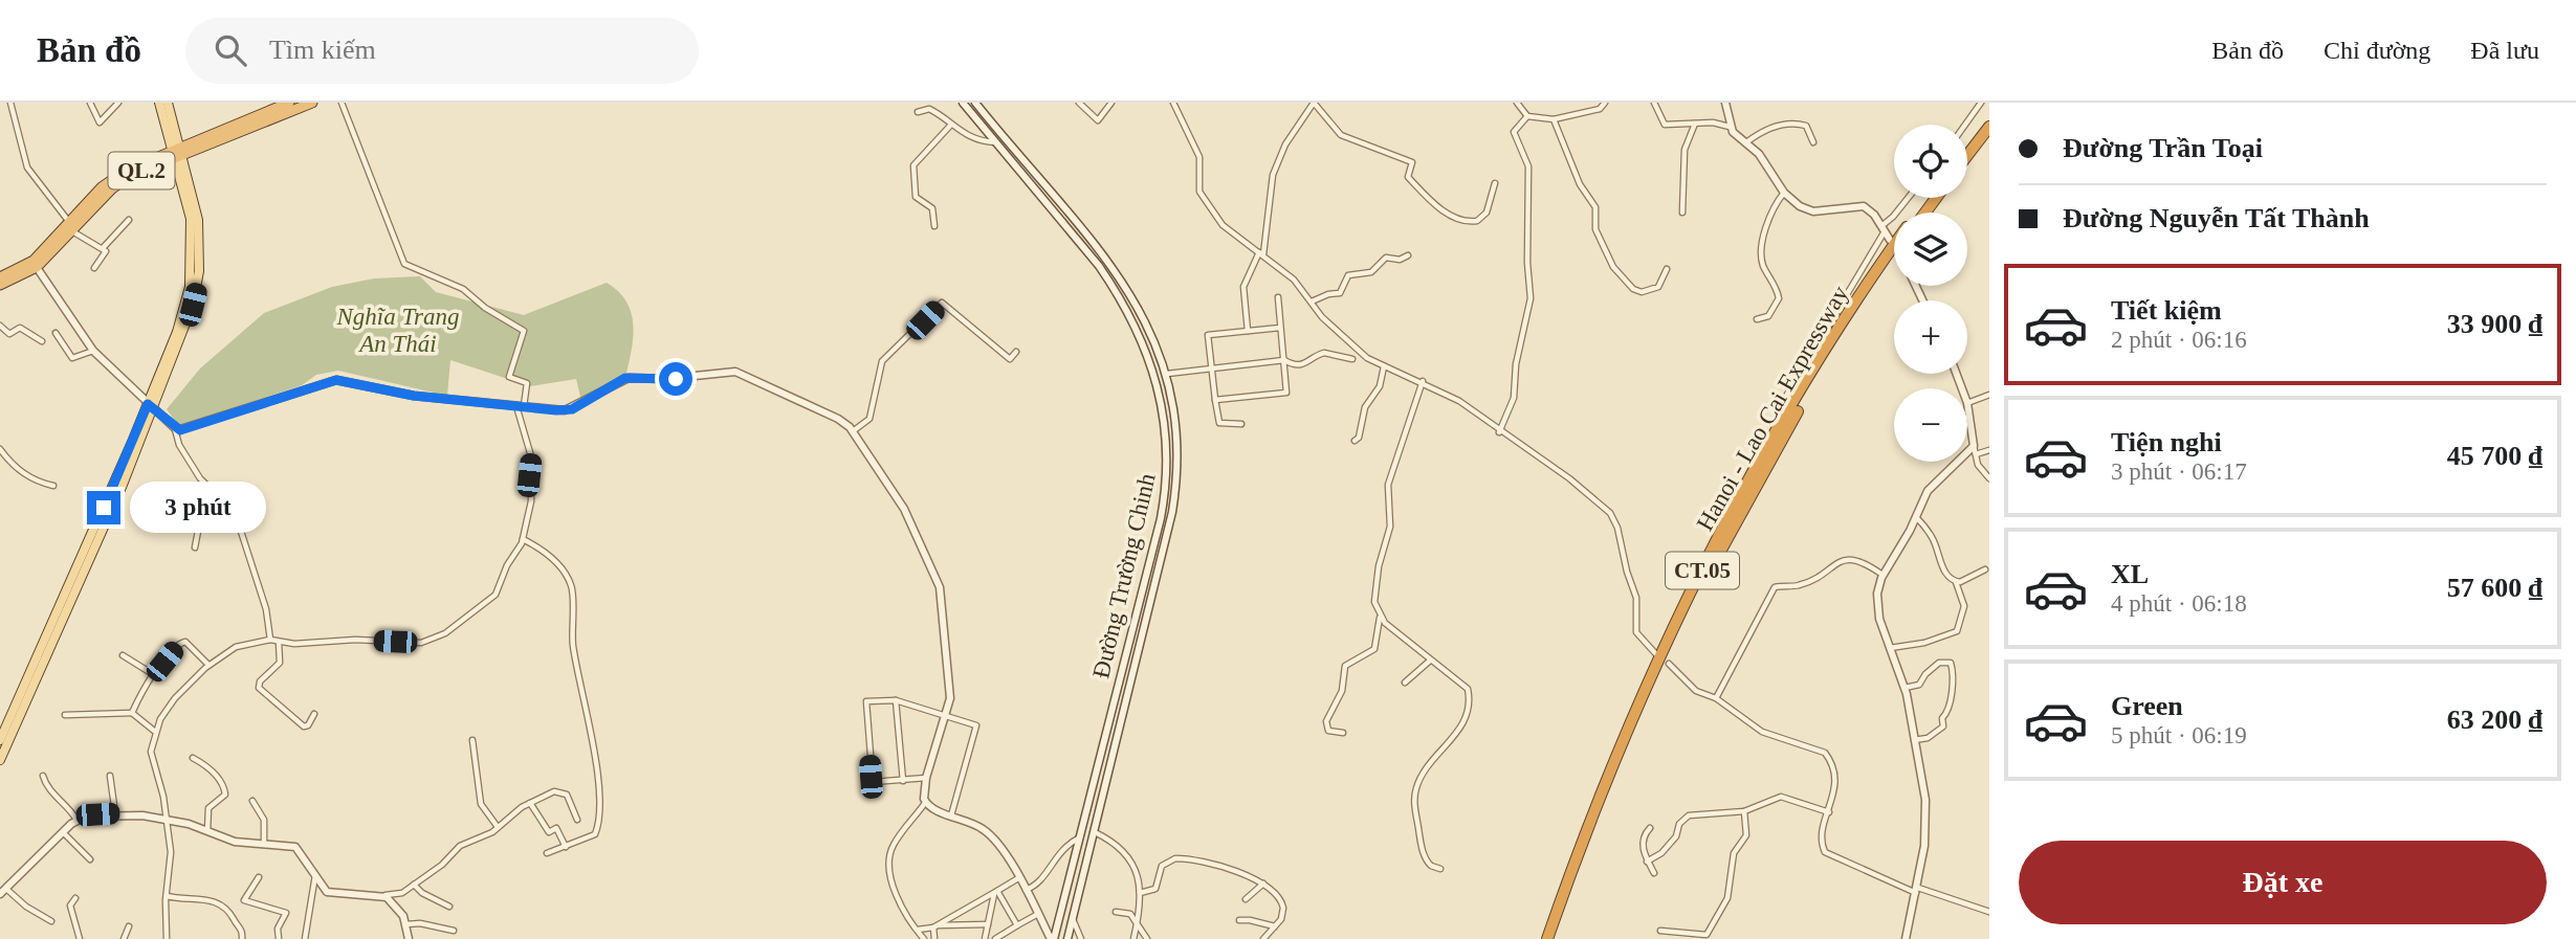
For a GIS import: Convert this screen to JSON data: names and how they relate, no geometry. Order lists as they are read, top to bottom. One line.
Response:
{"streets":{"highway":["QL.2","Hanoi - Lao Cai Expressway","CT.05"],"street":["Đường Trường Chinh"]},"parks":["Nghĩa Trang An Thái"],"page":{"header":"Bản đồ","search":"Tìm kiếm","nav":["Bản đồ","Chỉ đường","Đã lưu"],"banner":["Đường Trần Toại","Đường Nguyễn Tất Thành"],"map_buttons":["+","−"],"list":[{"name":"Tiết kiệm","note":"2 phút · 06:16","value":"33 900 ₫"},{"name":"Tiện nghi","note":"3 phút · 06:17","value":"45 700 ₫"},{"name":"XL","note":"4 phút · 06:18","value":"57 600 ₫"},{"name":"Green","note":"5 phút · 06:19","value":"63 200 ₫"}],"bubble":"3 phút","buttons":"Đặt xe"}}
